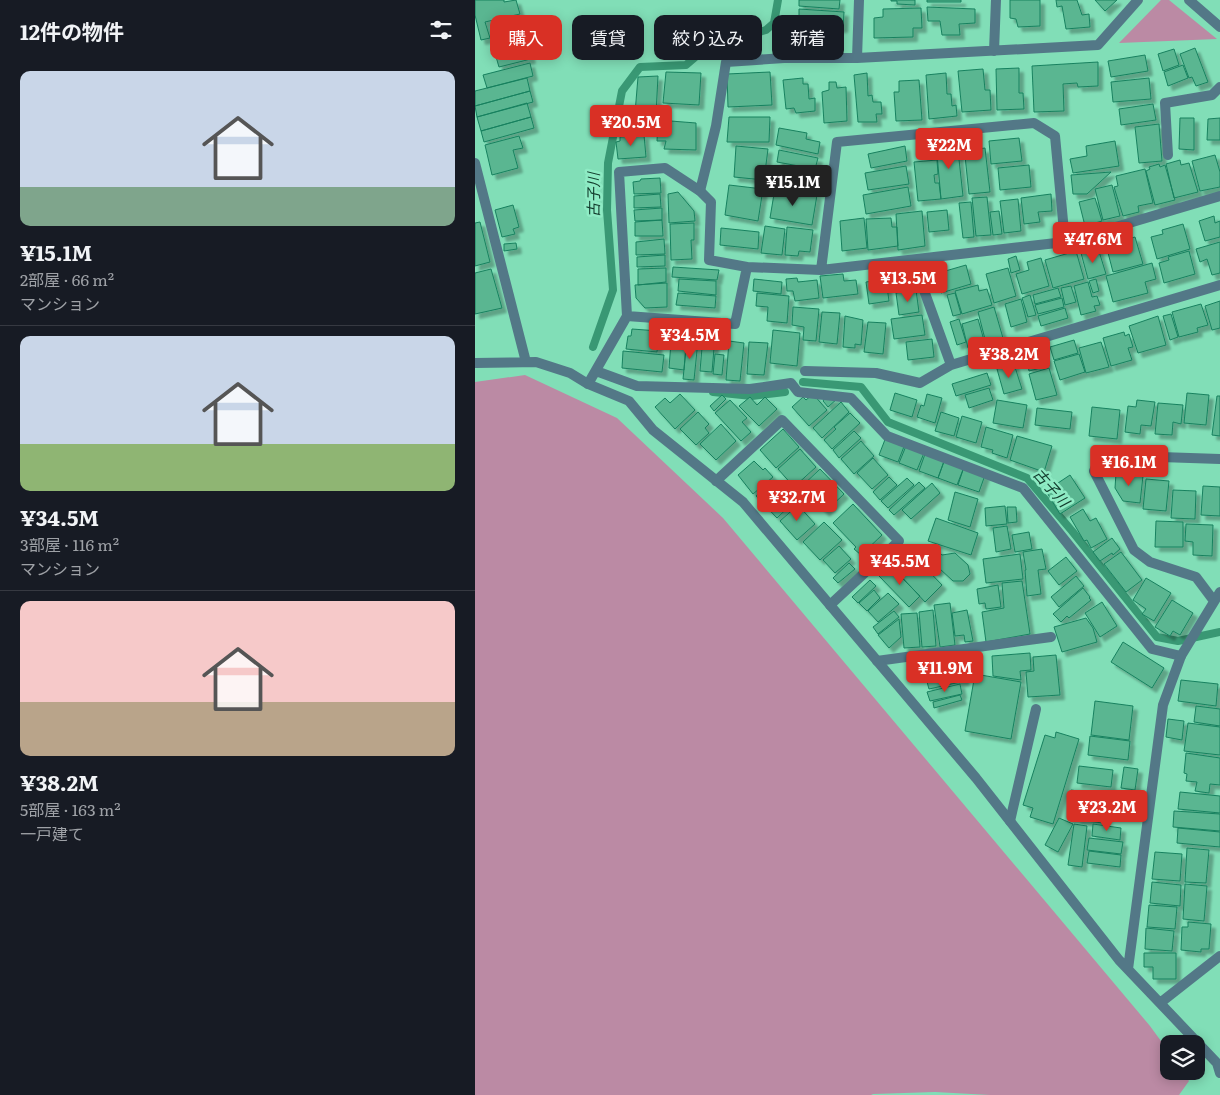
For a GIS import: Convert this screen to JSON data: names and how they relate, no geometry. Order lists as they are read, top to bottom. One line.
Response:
{"water":["古子川"],"page":{"heading":"12件の物件","chip":["購入","賃貸","絞り込み","新着"],"list":[{"name":"¥15.1M","note":"2部屋 · 66 m² · マンション"},{"name":"¥34.5M","note":"3部屋 · 116 m² · マンション"},{"name":"¥38.2M","note":"5部屋 · 163 m² · 一戸建て"}],"price":["¥20.5M","¥22M","¥15.1M","¥47.6M","¥13.5M","¥34.5M","¥38.2M","¥16.1M","¥32.7M","¥45.5M","¥11.9M","¥23.2M"]}}
